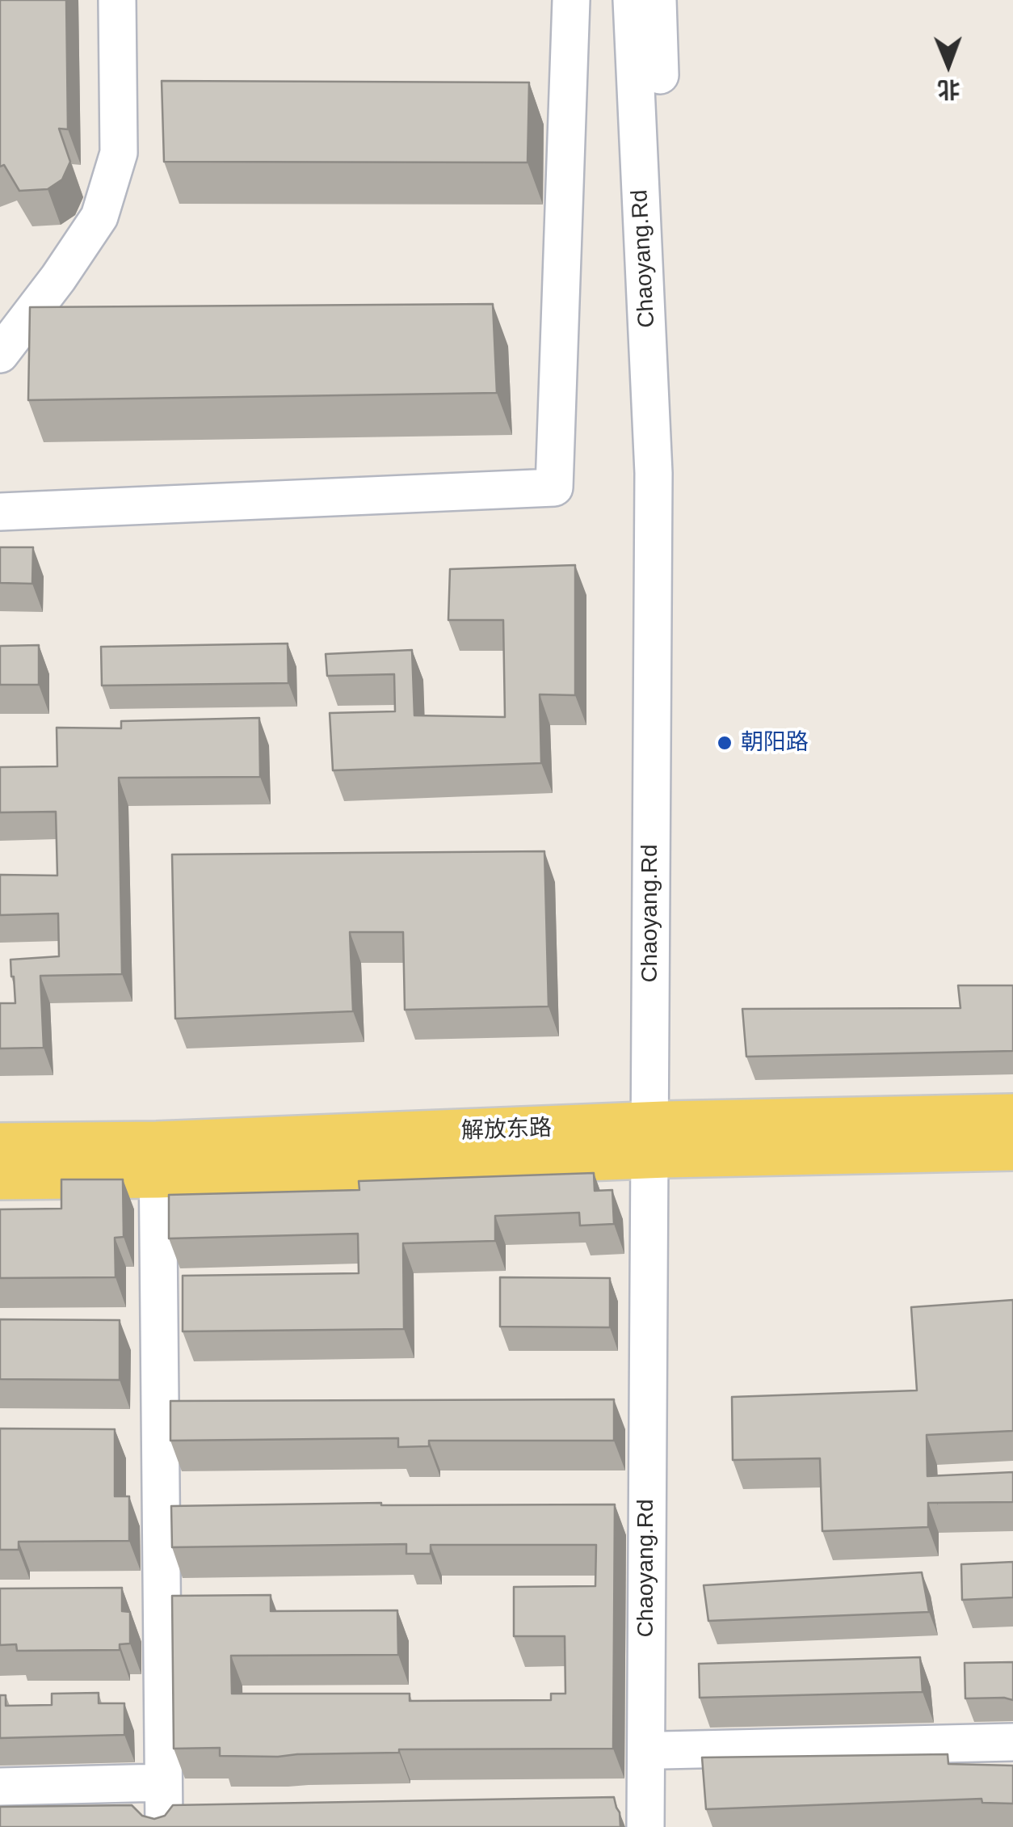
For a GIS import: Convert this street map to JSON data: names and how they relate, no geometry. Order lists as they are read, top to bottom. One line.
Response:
{"streets":{"main road":["解放东路"],"street":["Chaoyang.Rd"]},"crossings":[["Chaoyang.Rd","解放东路"]],"places":["朝阳路"],"north":"bottom"}
